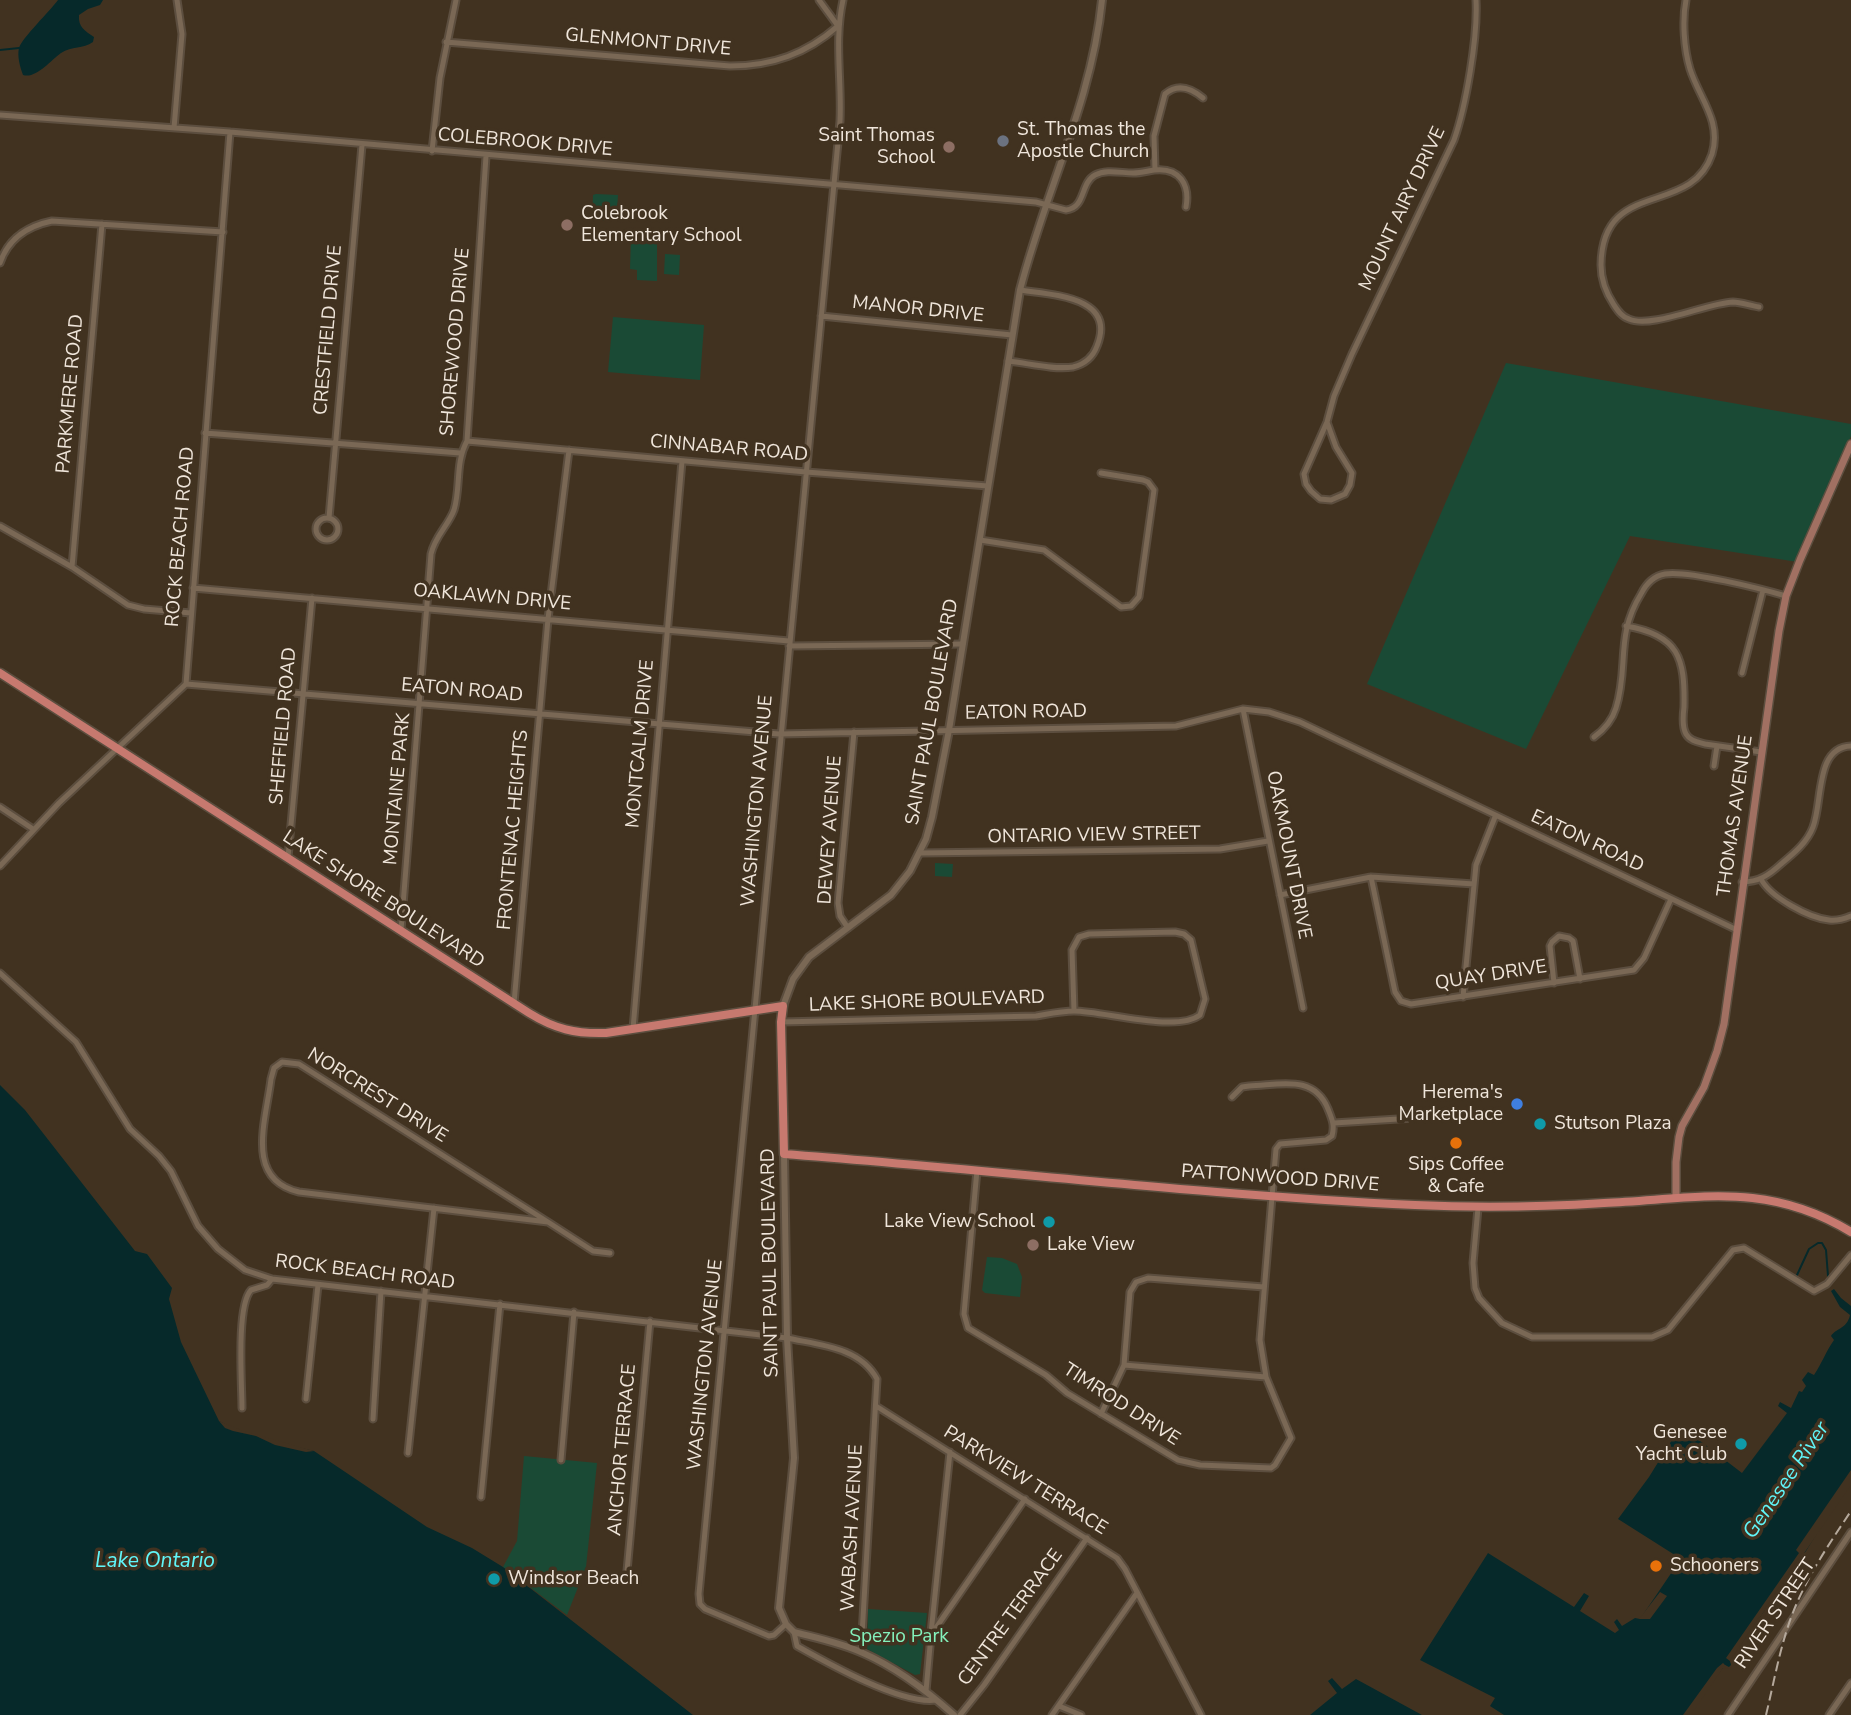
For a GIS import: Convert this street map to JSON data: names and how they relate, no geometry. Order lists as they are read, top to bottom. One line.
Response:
{"streets":{"main road":["SAINT PAUL BOULEVARD","THOMAS AVENUE","LAKE SHORE BOULEVARD","PATTONWOOD DRIVE"],"street":["GLENMONT DRIVE","COLEBROOK DRIVE","MOUNT AIRY DRIVE","MANOR DRIVE","CRESTFIELD DRIVE","SHOREWOOD DRIVE","PARKMERE ROAD","CINNABAR ROAD","ROCK BEACH ROAD","OAKLAWN DRIVE","EATON ROAD","SHEFFIELD ROAD","MONTCALM DRIVE","MONTAINE PARK","WASHINGTON AVENUE","FRONTENAC HEIGHTS","DEWEY AVENUE","ONTARIO VIEW STREET","OAKMOUNT DRIVE","QUAY DRIVE","NORCREST DRIVE","TIMROD DRIVE","ANCHOR TERRACE","PARKVIEW TERRACE","WABASH AVENUE","RIVER STREET","CENTRE TERRACE"]},"crossings":[["GLENMONT DRIVE","WASHINGTON AVENUE"],["COLEBROOK DRIVE","CRESTFIELD DRIVE"],["COLEBROOK DRIVE","SHOREWOOD DRIVE"],["COLEBROOK DRIVE","ROCK BEACH ROAD"],["COLEBROOK DRIVE","SAINT PAUL BOULEVARD"],["COLEBROOK DRIVE","WASHINGTON AVENUE"],["MANOR DRIVE","SAINT PAUL BOULEVARD"],["MANOR DRIVE","WASHINGTON AVENUE"],["SHOREWOOD DRIVE","CINNABAR ROAD"],["SHOREWOOD DRIVE","OAKLAWN DRIVE"],["SHOREWOOD DRIVE","MONTAINE PARK"],["CINNABAR ROAD","SAINT PAUL BOULEVARD"],["CINNABAR ROAD","MONTCALM DRIVE"],["CINNABAR ROAD","WASHINGTON AVENUE"],["CINNABAR ROAD","FRONTENAC HEIGHTS"],["ROCK BEACH ROAD","OAKLAWN DRIVE"],["ROCK BEACH ROAD","EATON ROAD"],["ROCK BEACH ROAD","SAINT PAUL BOULEVARD"],["ROCK BEACH ROAD","WASHINGTON AVENUE"],["ROCK BEACH ROAD","ANCHOR TERRACE"],["OAKLAWN DRIVE","SAINT PAUL BOULEVARD"],["OAKLAWN DRIVE","SHEFFIELD ROAD"],["OAKLAWN DRIVE","MONTCALM DRIVE"],["OAKLAWN DRIVE","MONTAINE PARK"],["OAKLAWN DRIVE","WASHINGTON AVENUE"],["OAKLAWN DRIVE","FRONTENAC HEIGHTS"],["EATON ROAD","SAINT PAUL BOULEVARD"],["EATON ROAD","SHEFFIELD ROAD"],["EATON ROAD","MONTCALM DRIVE"],["EATON ROAD","MONTAINE PARK"],["EATON ROAD","WASHINGTON AVENUE"],["EATON ROAD","THOMAS AVENUE"],["EATON ROAD","FRONTENAC HEIGHTS"],["EATON ROAD","DEWEY AVENUE"],["EATON ROAD","OAKMOUNT DRIVE"],["EATON ROAD","QUAY DRIVE"],["SAINT PAUL BOULEVARD","WASHINGTON AVENUE"],["SAINT PAUL BOULEVARD","DEWEY AVENUE"],["SAINT PAUL BOULEVARD","ONTARIO VIEW STREET"],["SAINT PAUL BOULEVARD","LAKE SHORE BOULEVARD"],["SAINT PAUL BOULEVARD","PATTONWOOD DRIVE"],["SHEFFIELD ROAD","LAKE SHORE BOULEVARD"],["MONTCALM DRIVE","LAKE SHORE BOULEVARD"],["MONTAINE PARK","LAKE SHORE BOULEVARD"],["WASHINGTON AVENUE","LAKE SHORE BOULEVARD"],["THOMAS AVENUE","PATTONWOOD DRIVE"],["FRONTENAC HEIGHTS","LAKE SHORE BOULEVARD"],["ONTARIO VIEW STREET","OAKMOUNT DRIVE"],["PATTONWOOD DRIVE","TIMROD DRIVE"],["PARKVIEW TERRACE","WABASH AVENUE"],["PARKVIEW TERRACE","CENTRE TERRACE"]],"water":["Genesee River","Lake Ontario"],"parks":["Spezio Park"],"places":["St. Thomas the Apostle Church","Saint Thomas School","Colebrook Elementary School","Herema's Marketplace","Stutson Plaza","Sips Coffee & Cafe","Lake View School","Lake View","Genesee Yacht Club","Schooners","Windsor Beach"]}
